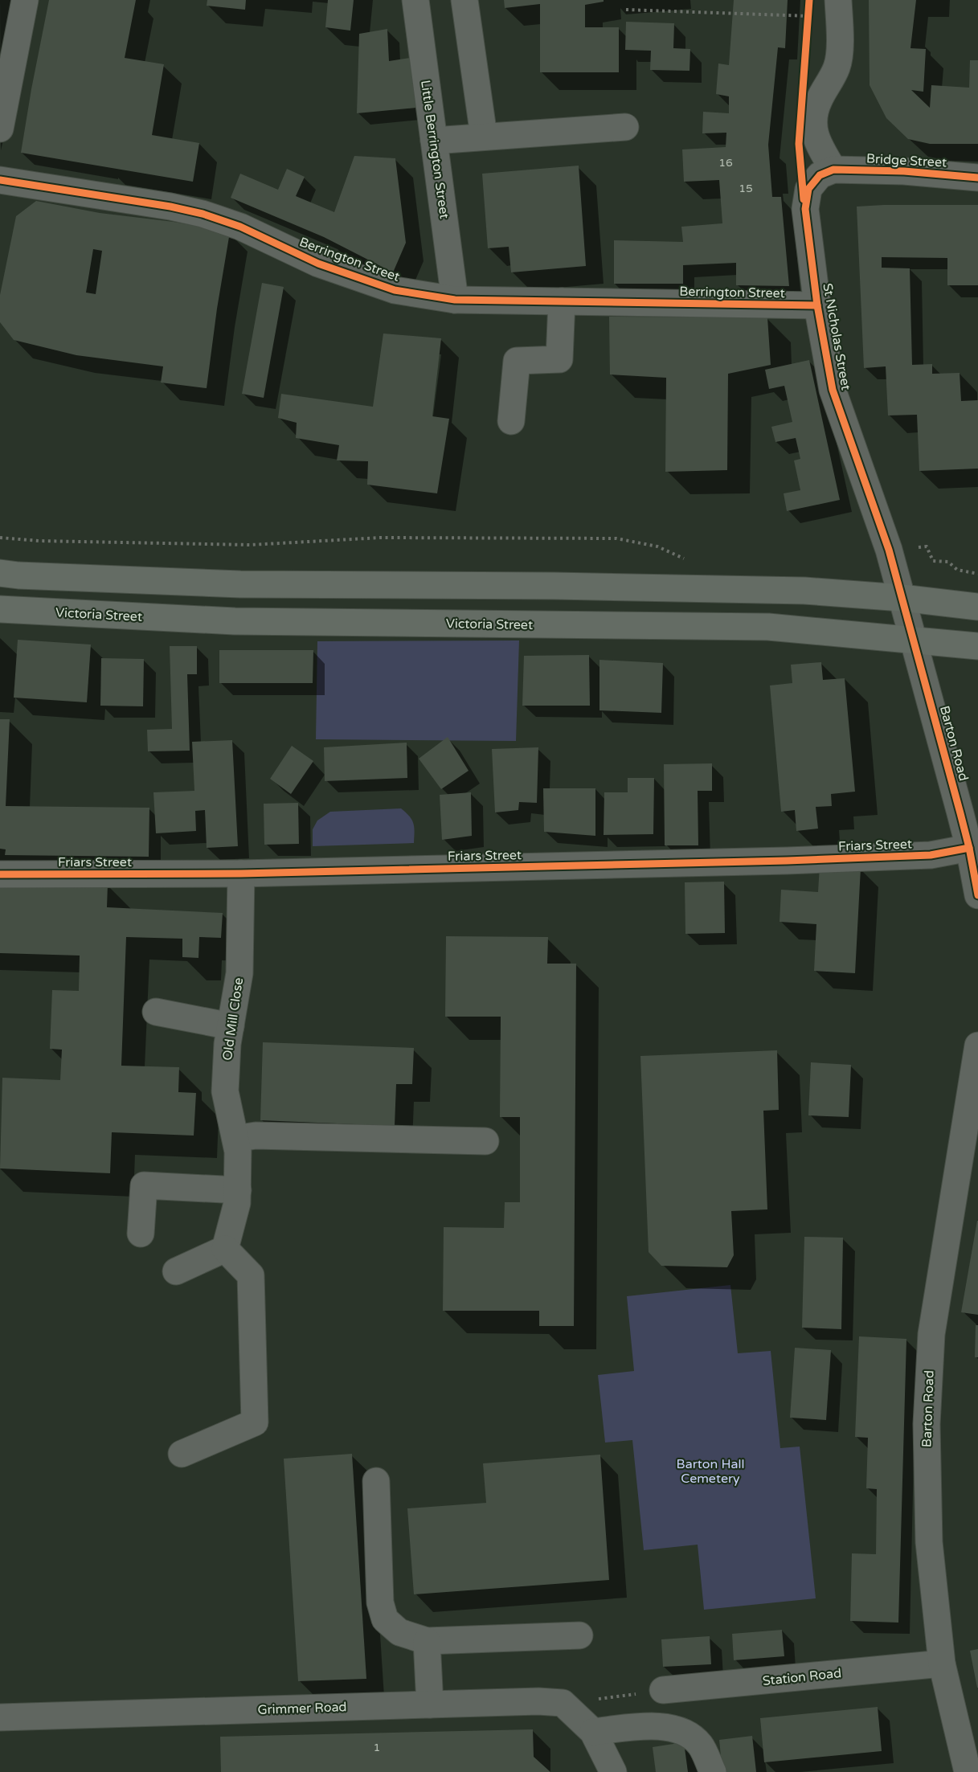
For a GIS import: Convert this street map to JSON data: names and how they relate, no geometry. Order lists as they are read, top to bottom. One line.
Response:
{"streets":{"highway":["Victoria Street"],"street":["Little Berrington Street","Bridge Street","Berrington Street","St Nicholas Street","Barton Road","Friars Street","Old Mill Close","Station Road","Grimmer Road"]},"crossings":[["Little Berrington Street","Berrington Street"],["Bridge Street","St Nicholas Street"],["Berrington Street","St Nicholas Street"],["St Nicholas Street","Barton Road"],["Victoria Street","Barton Road"],["Barton Road","Friars Street"],["Barton Road","Station Road"],["Friars Street","Old Mill Close"]],"parks":["Barton Hall Cemetery"],"house_numbers":["16","15","1"]}
